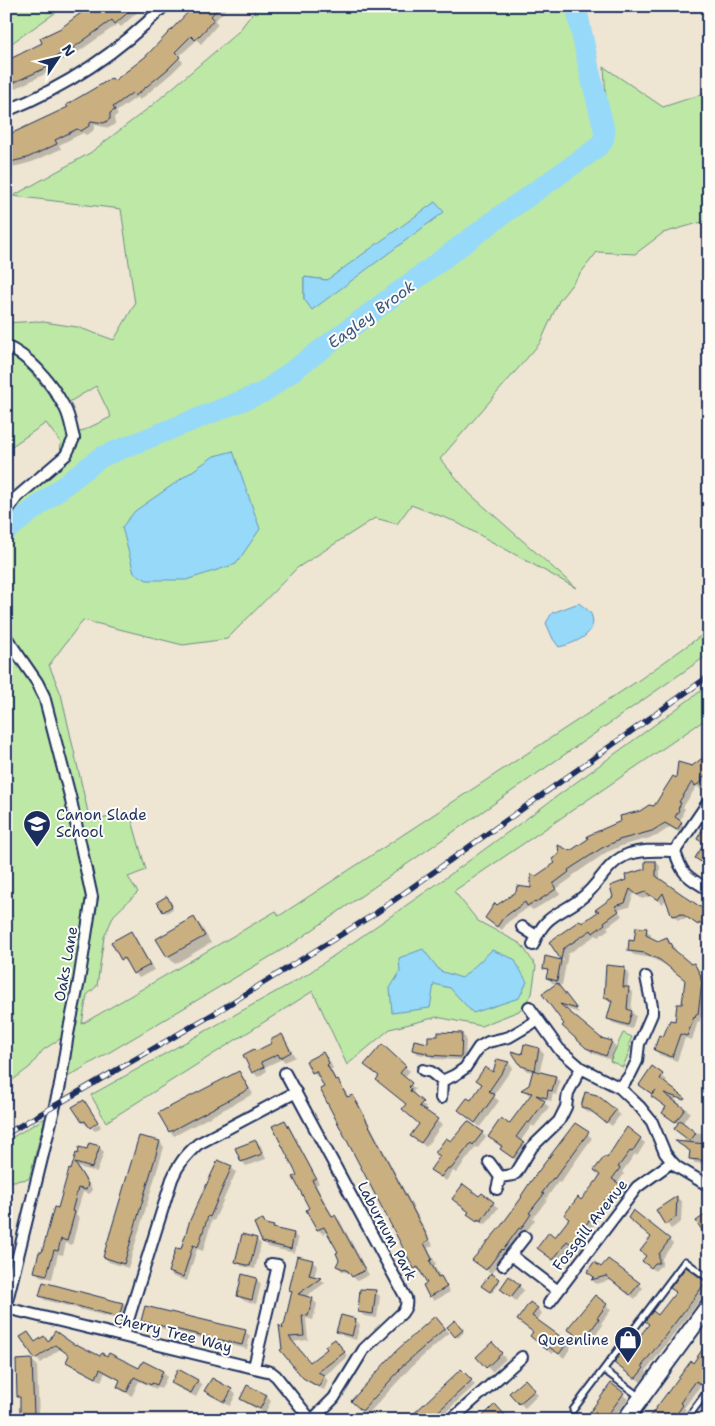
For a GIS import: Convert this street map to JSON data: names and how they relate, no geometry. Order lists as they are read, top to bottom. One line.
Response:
{"streets":{"street":["Oaks Lane","Fossgill Avenue","Laburnum Park","Cherry Tree Way"]},"crossings":[["Oaks Lane","Cherry Tree Way"],["Laburnum Park","Cherry Tree Way"]],"water":["Eagley Brook"],"places":{"school or university":["Canon Slade School"],"shop":["Queenline"]},"north":"top right"}
